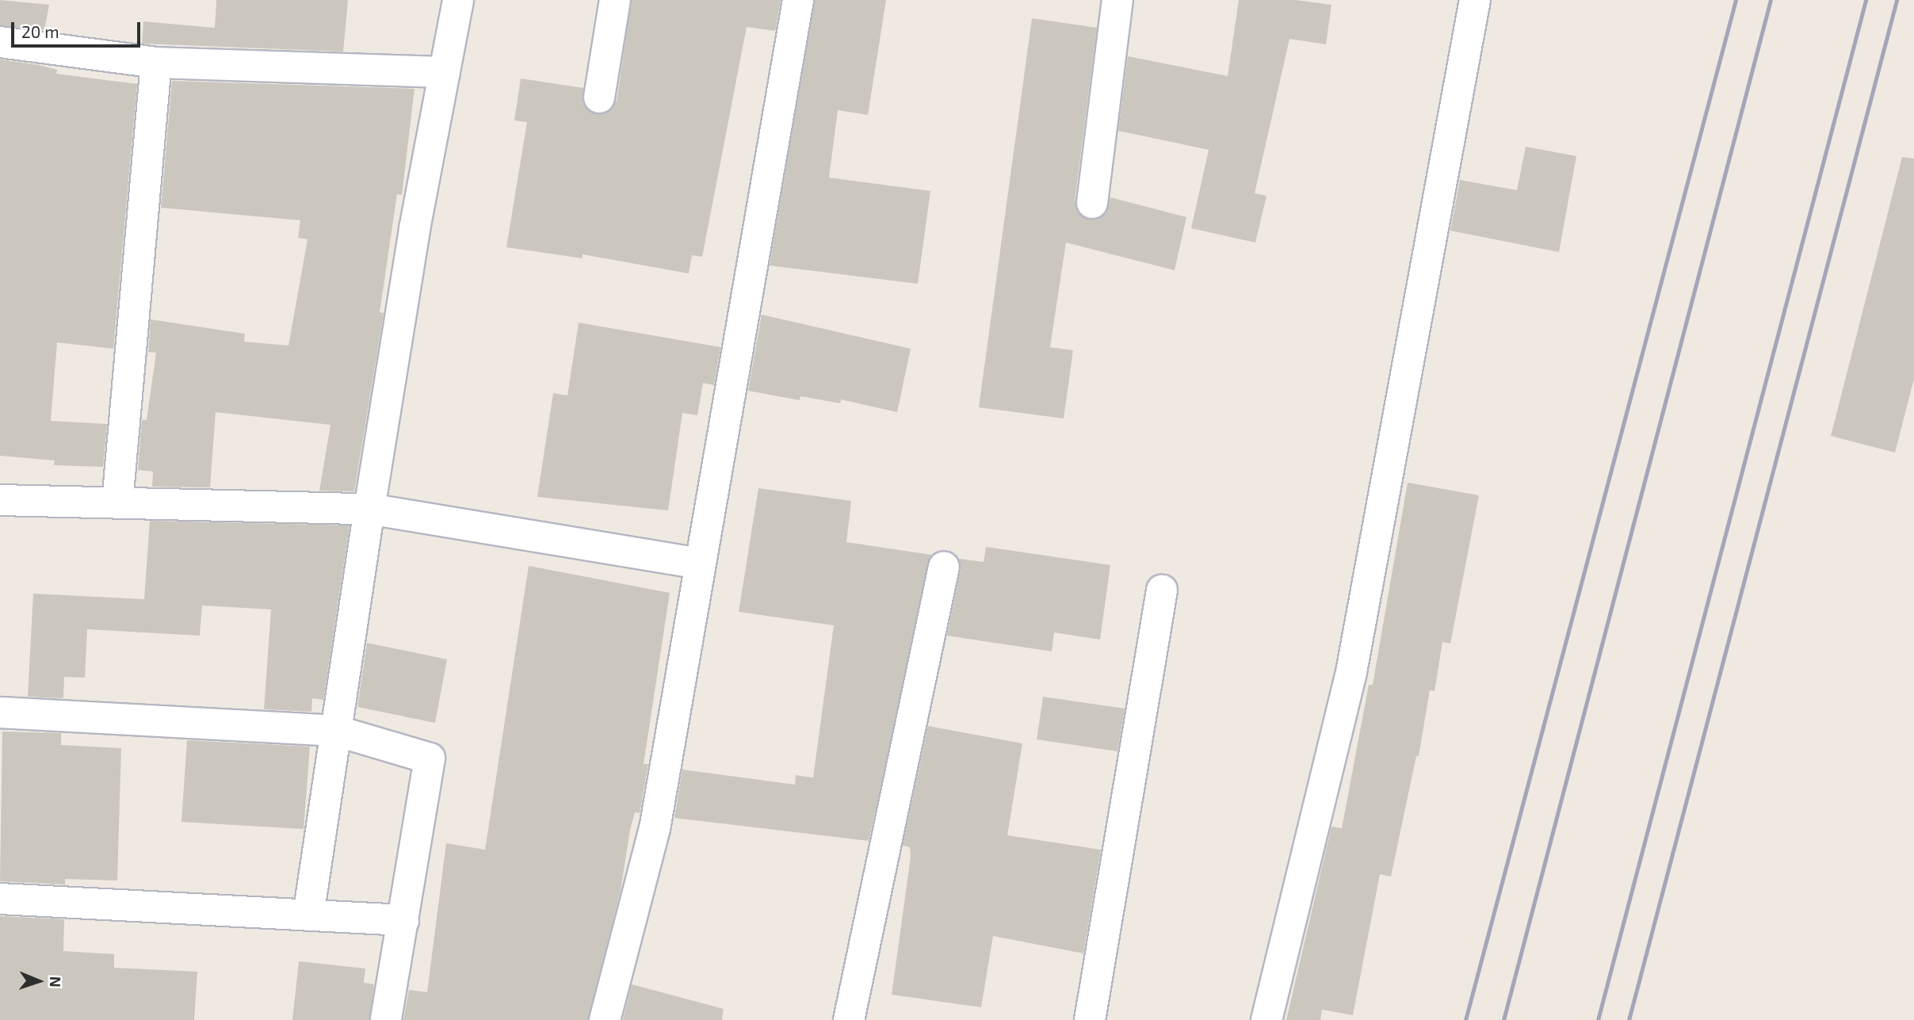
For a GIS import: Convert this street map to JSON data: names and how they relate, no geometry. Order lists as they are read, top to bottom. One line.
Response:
{"scale_bar":"20 m","north":"right"}
